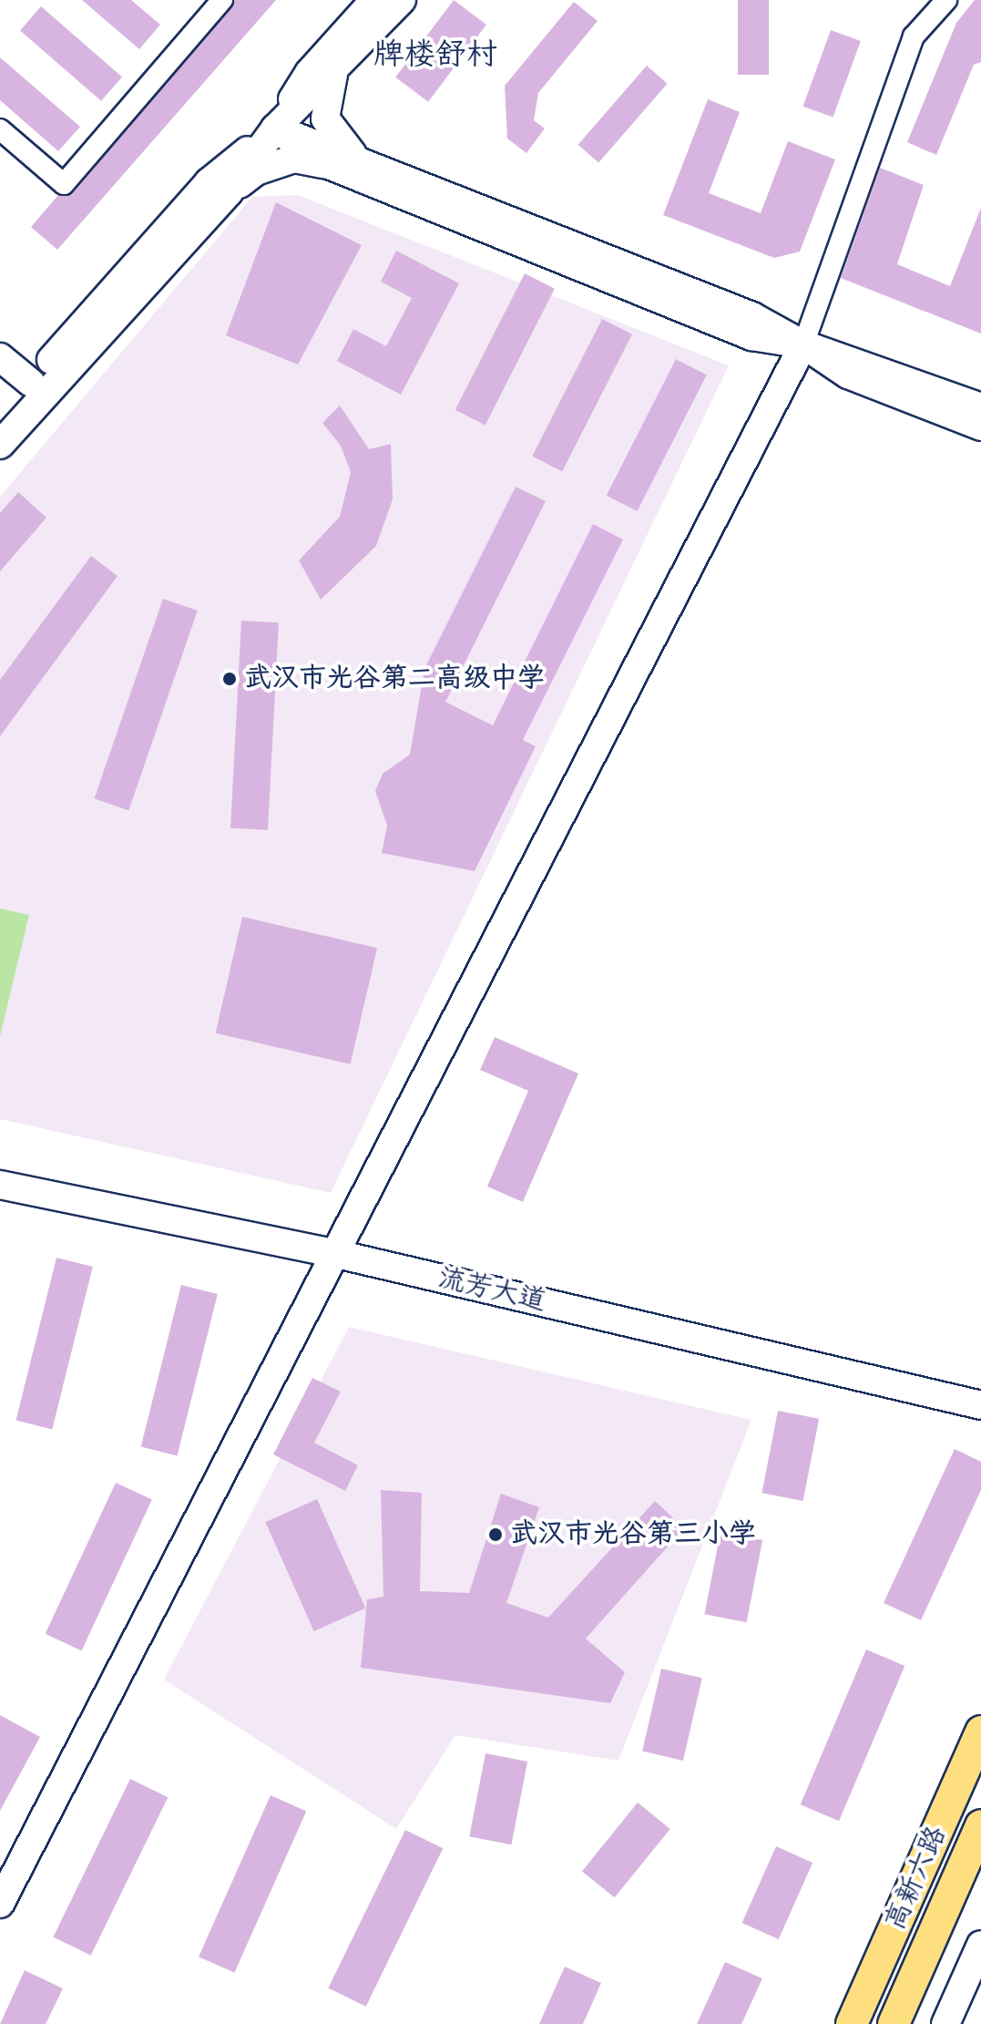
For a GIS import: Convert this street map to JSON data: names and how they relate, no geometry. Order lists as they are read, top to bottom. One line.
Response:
{"streets":{"main road":["流芳大道","高新六路"]},"districts":["牌楼舒村"],"places":["武汉市光谷第二高级中学","武汉市光谷第三小学"]}
